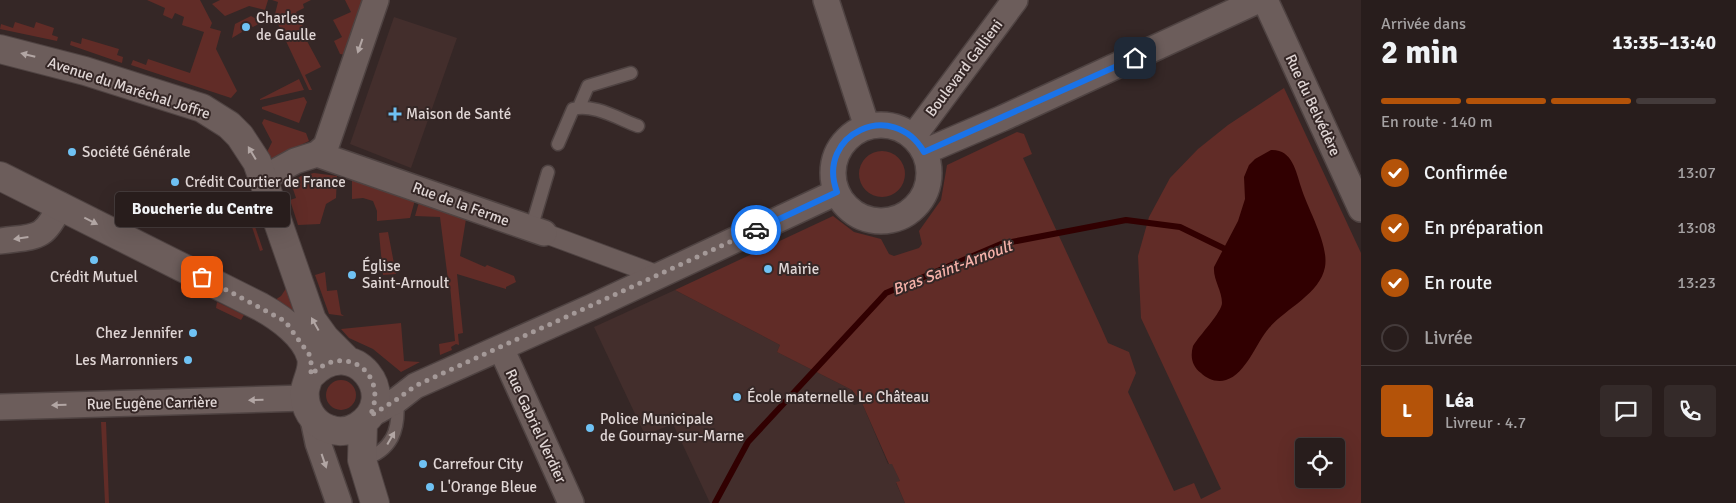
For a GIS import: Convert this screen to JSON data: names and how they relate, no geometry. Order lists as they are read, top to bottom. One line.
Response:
{"streets":{"main road":["Avenue du Maréchal Joffre"],"street":["Boulevard Gallieni","Rue du Belvédère","Rue de la Ferme","Rue Eugène Carrière","Rue Gabriel Verdier"]},"crossings":[["Avenue du Maréchal Joffre","Rue Eugène Carrière"]],"one_way":["Rue Eugène Carrière"],"water":["Bras Saint-Arnoult"],"places":{"other":["Charles de Gaulle","Société Générale","Crédit Courtier de France","Crédit Mutuel","Mairie","Église Saint-Arnoult","Boucherie du Centre","Chez Jennifer","Les Marronniers","École maternelle Le Château","Police Municipale de Gournay-sur-Marne","Carrefour City","L'Orange Bleue"],"health":["Maison de Santé"]},"page":{"heading":["2 min","Arrivée dans","13:35–13:40"],"panel":["Léa","Livreur · 4.7"],"bar":"En route · 140 m","list":[["Confirmée","13:07"],["En préparation","13:08"],["En route","13:23"],"Livrée"],"bubble":"Boucherie du Centre","round":"L"}}
